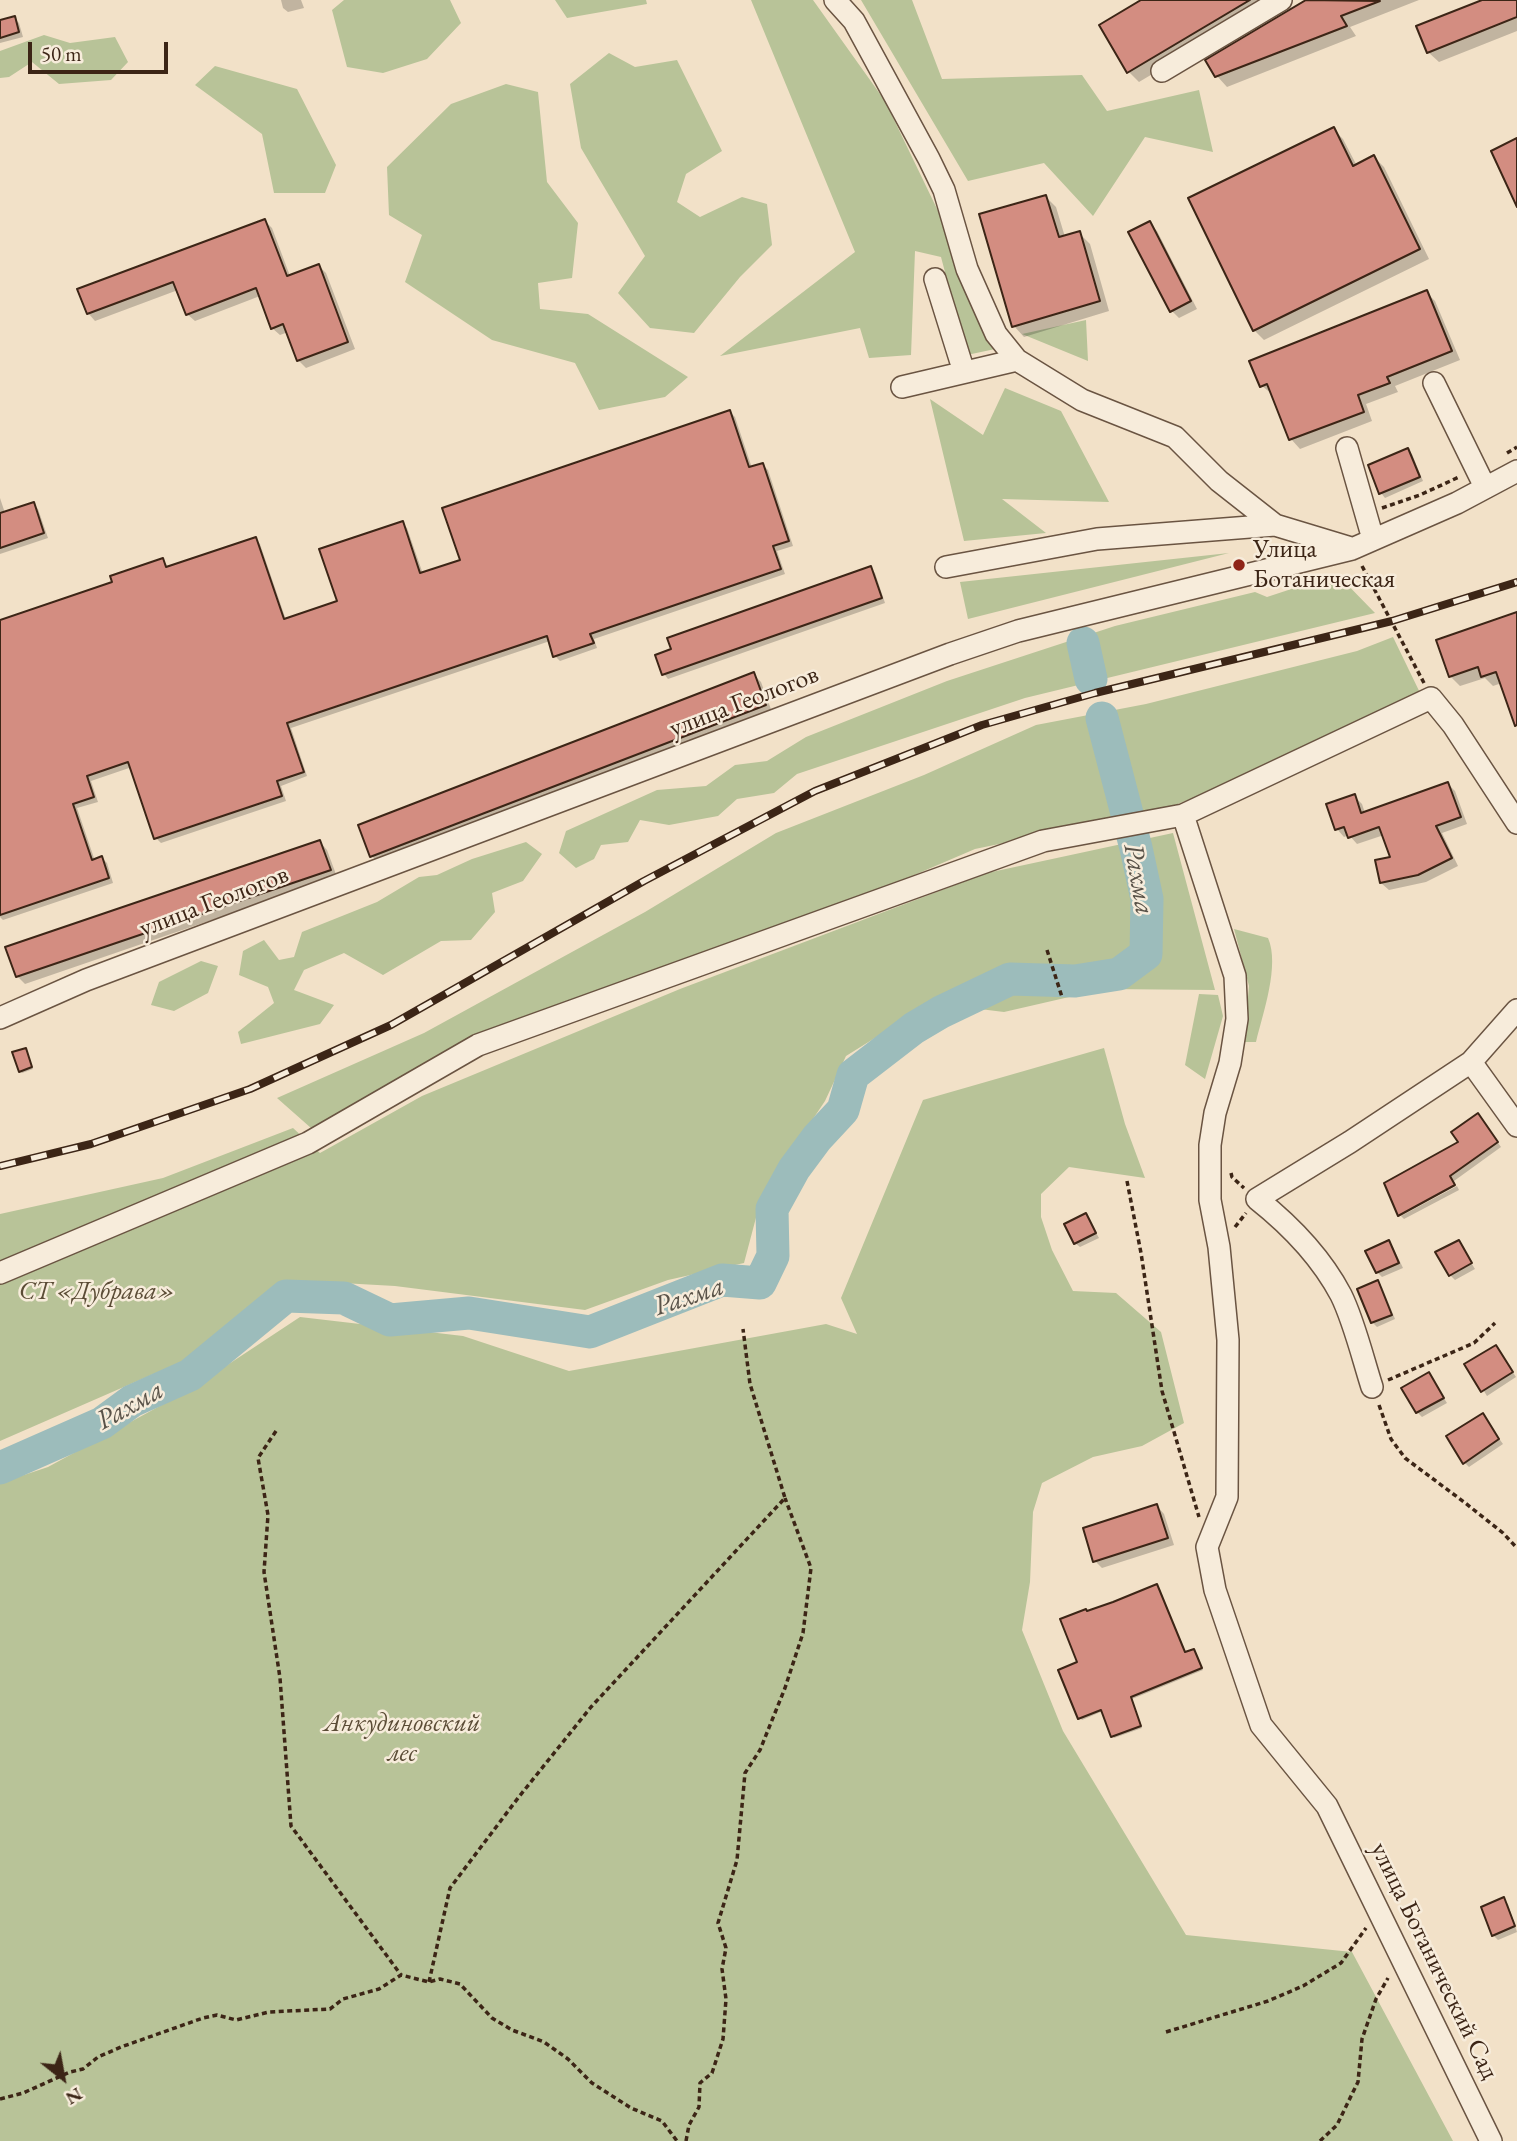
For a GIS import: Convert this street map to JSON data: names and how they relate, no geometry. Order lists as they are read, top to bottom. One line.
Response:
{"streets":{"street":["улица Геологов","улица Ботанический Сад"]},"water":["Рахма"],"parks":["СТ «Дубрава»","Анкудиновский лес"],"places":["Улица Ботаническая"],"scale_bar":"50 m","north":"bottom right"}
